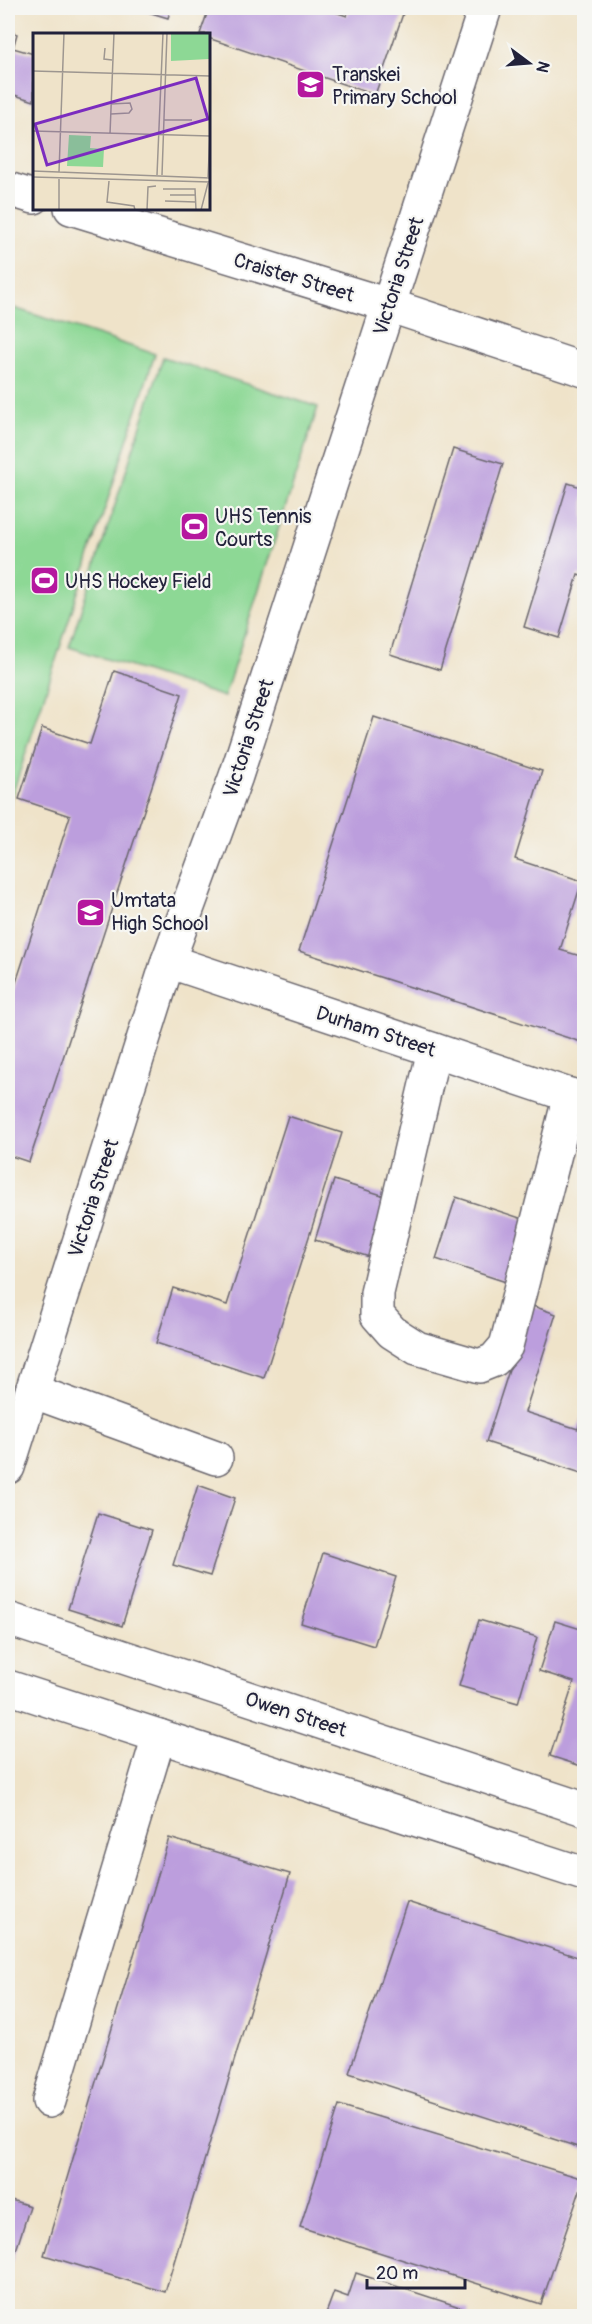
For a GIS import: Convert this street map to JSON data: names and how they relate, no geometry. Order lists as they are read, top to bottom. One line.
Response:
{"streets":{"street":["Victoria Street","Craister Street","Durham Street","Owen Street"]},"crossings":[["Victoria Street","Craister Street"],["Victoria Street","Durham Street"]],"places":{"school or university":["Transkei Primary School","Umtata High School"],"sports":["UHS Tennis Courts","UHS Hockey Field"]},"scale_bar":"20 m","north":"right"}
